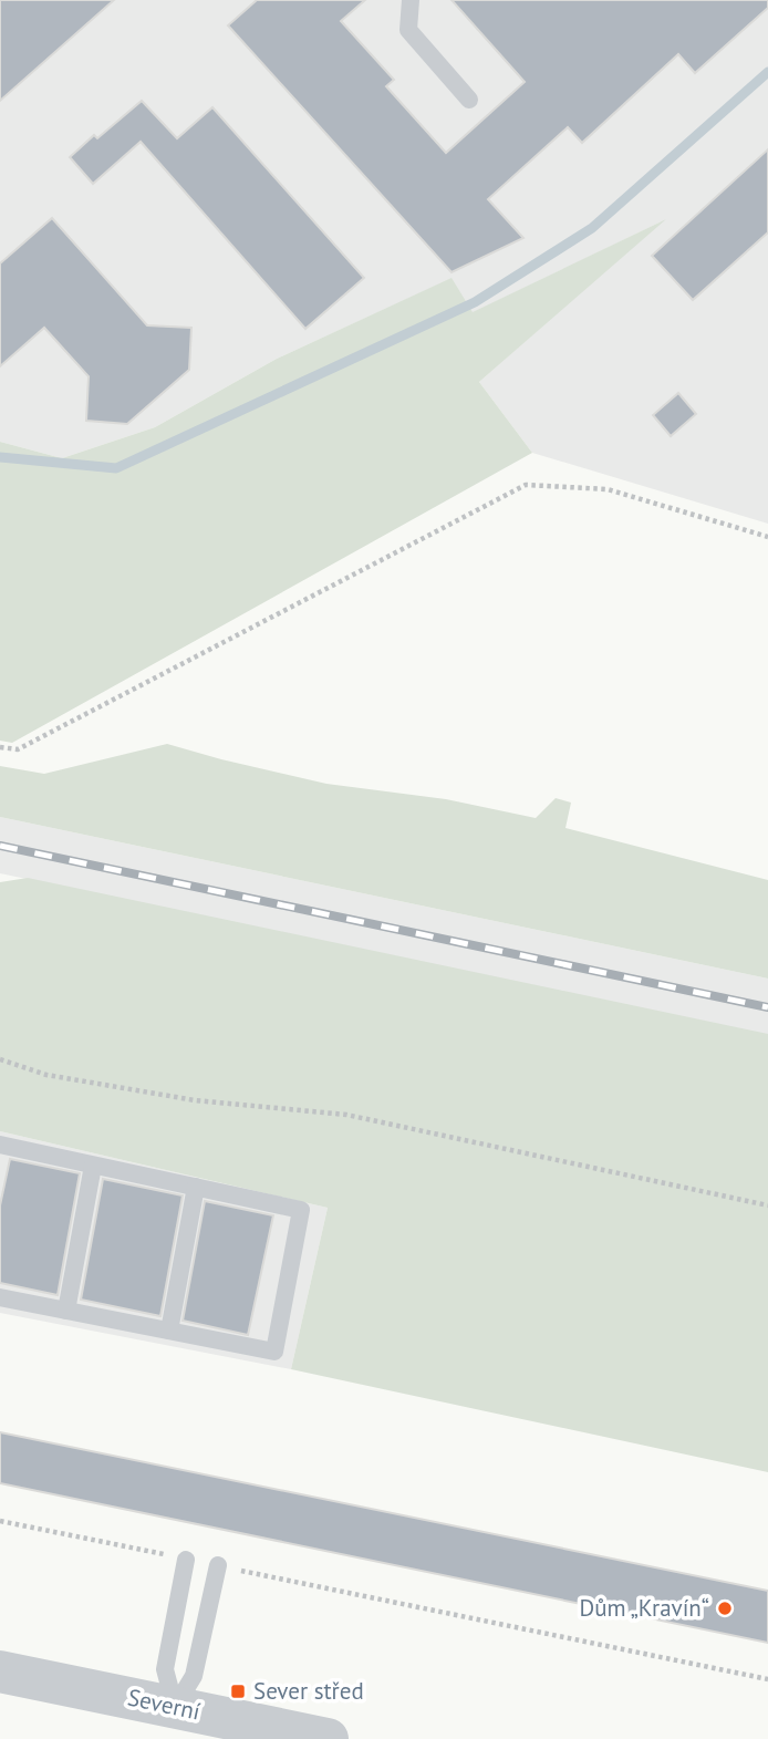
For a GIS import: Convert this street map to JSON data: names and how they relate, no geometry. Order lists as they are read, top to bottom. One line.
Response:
{"streets":{"street":["Severní"]},"places":{"other":["Dům „Kravín“"],"transit":["Sever střed"]}}
